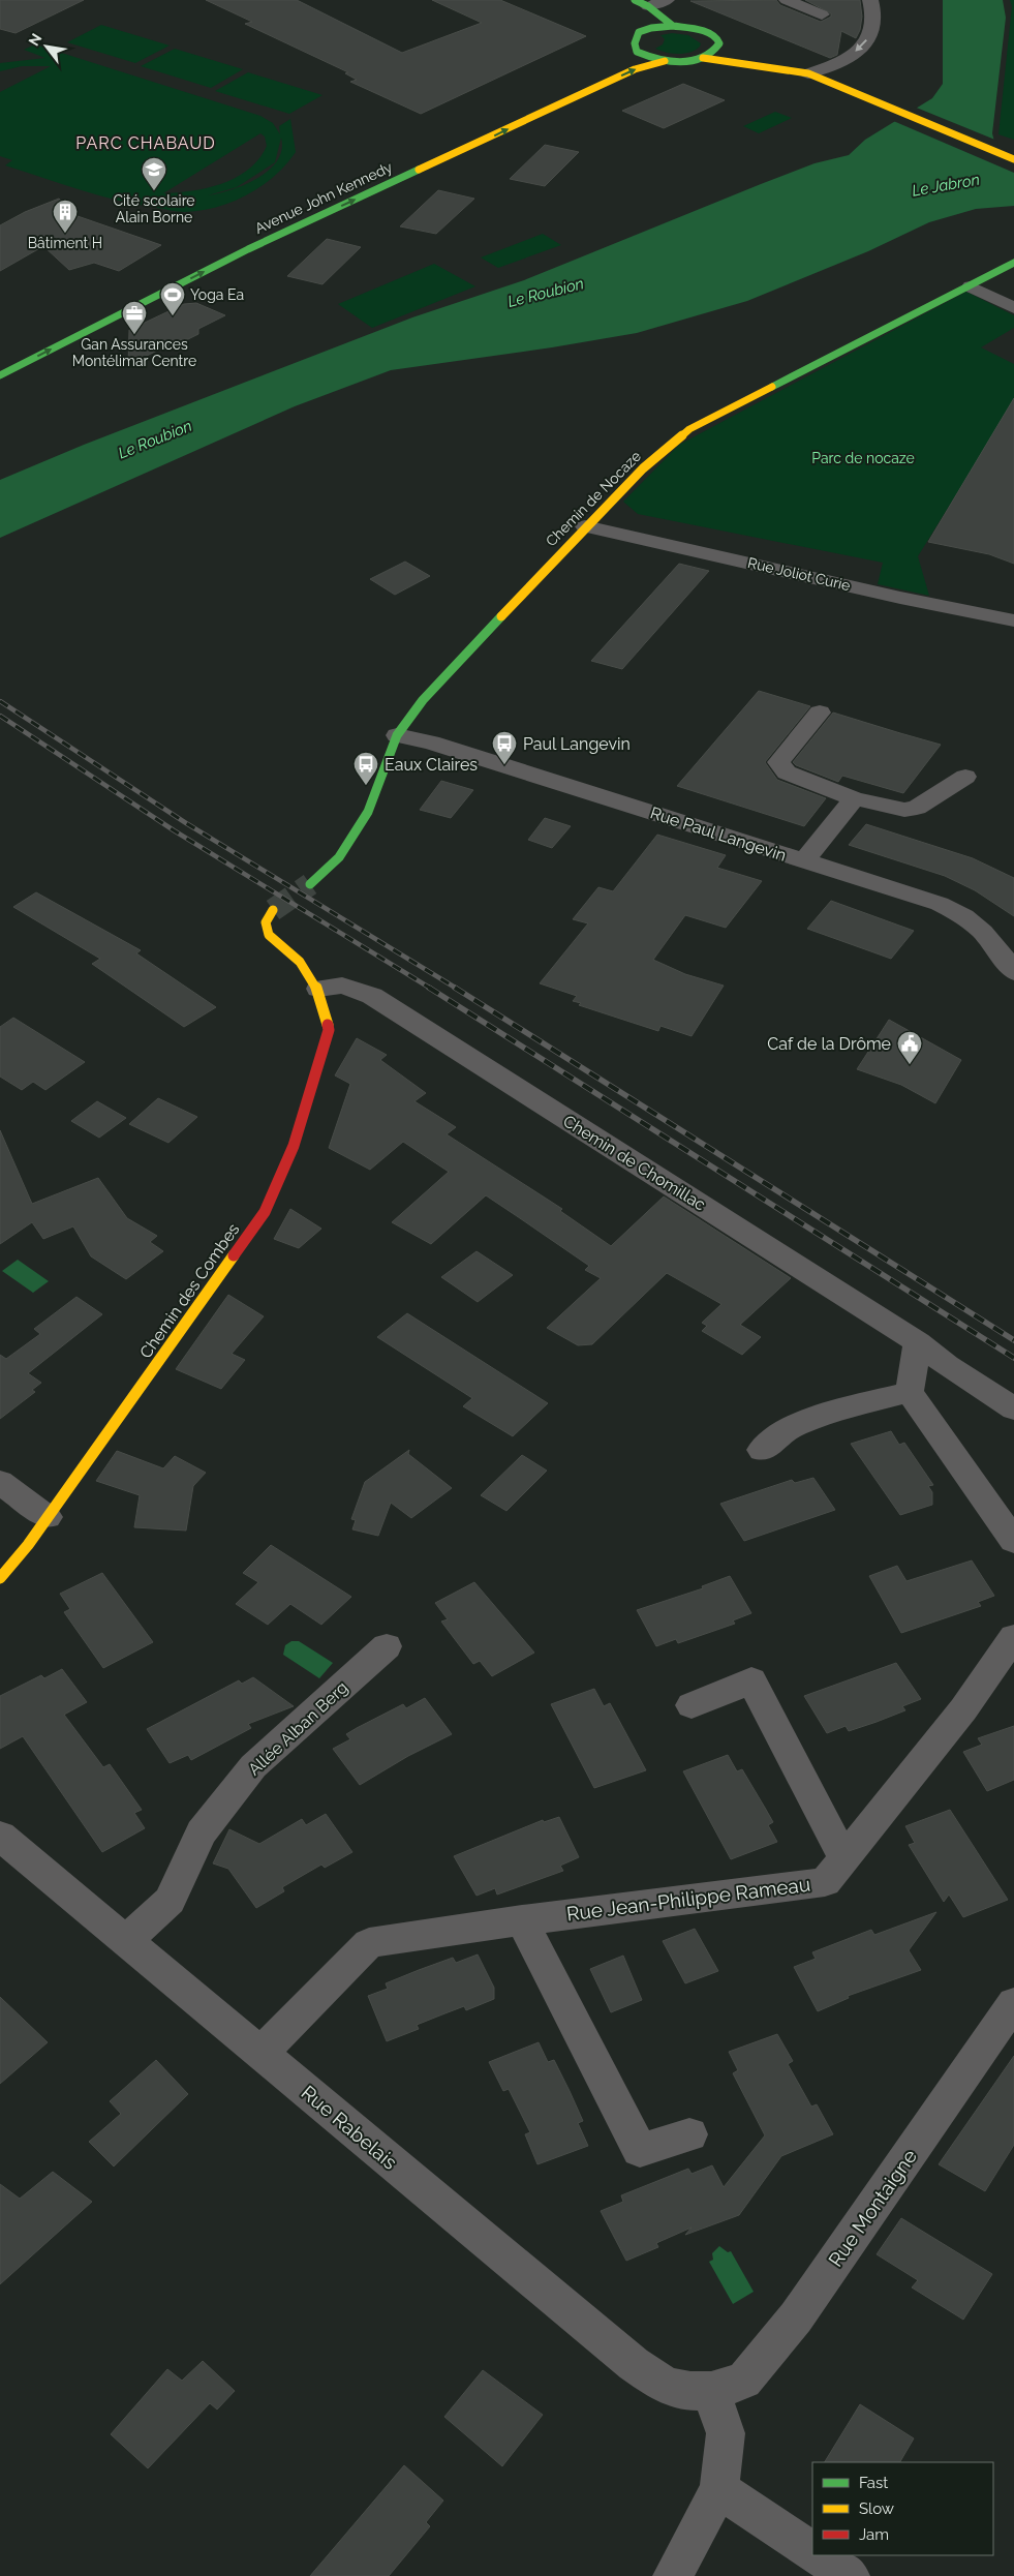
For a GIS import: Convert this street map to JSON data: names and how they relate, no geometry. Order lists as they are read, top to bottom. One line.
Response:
{"streets":{"main road":["Avenue John Kennedy","Chemin de Nocaze","Chemin des Combes"],"street":["Rue Joliot Curie","Rue Paul Langevin","Chemin de Chomillac","Allée Alban Berg","Rue Jean-Philippe Rameau","Rue Rabelais","Rue Montaigne"]},"crossings":[["Chemin de Nocaze","Rue Joliot Curie"],["Chemin de Nocaze","Rue Paul Langevin"],["Chemin de Chomillac","Chemin des Combes"],["Allée Alban Berg","Rue Rabelais"],["Rue Jean-Philippe Rameau","Rue Rabelais"],["Rue Rabelais","Rue Montaigne"]],"districts":["PARC CHABAUD"],"water":["Le Jabron","Le Roubion"],"parks":["Parc de nocaze"],"places":{"school or university":["Cité scolaire Alain Borne"],"building":["Bâtiment H"],"sports":["Yoga Ea"],"office":["Gan Assurances Montélimar Centre"],"bus stop":["Paul Langevin","Eaux Claires"],"public building":["Caf de la Drôme"]},"legend":["Fast","Slow","Jam"],"north":"top left"}
